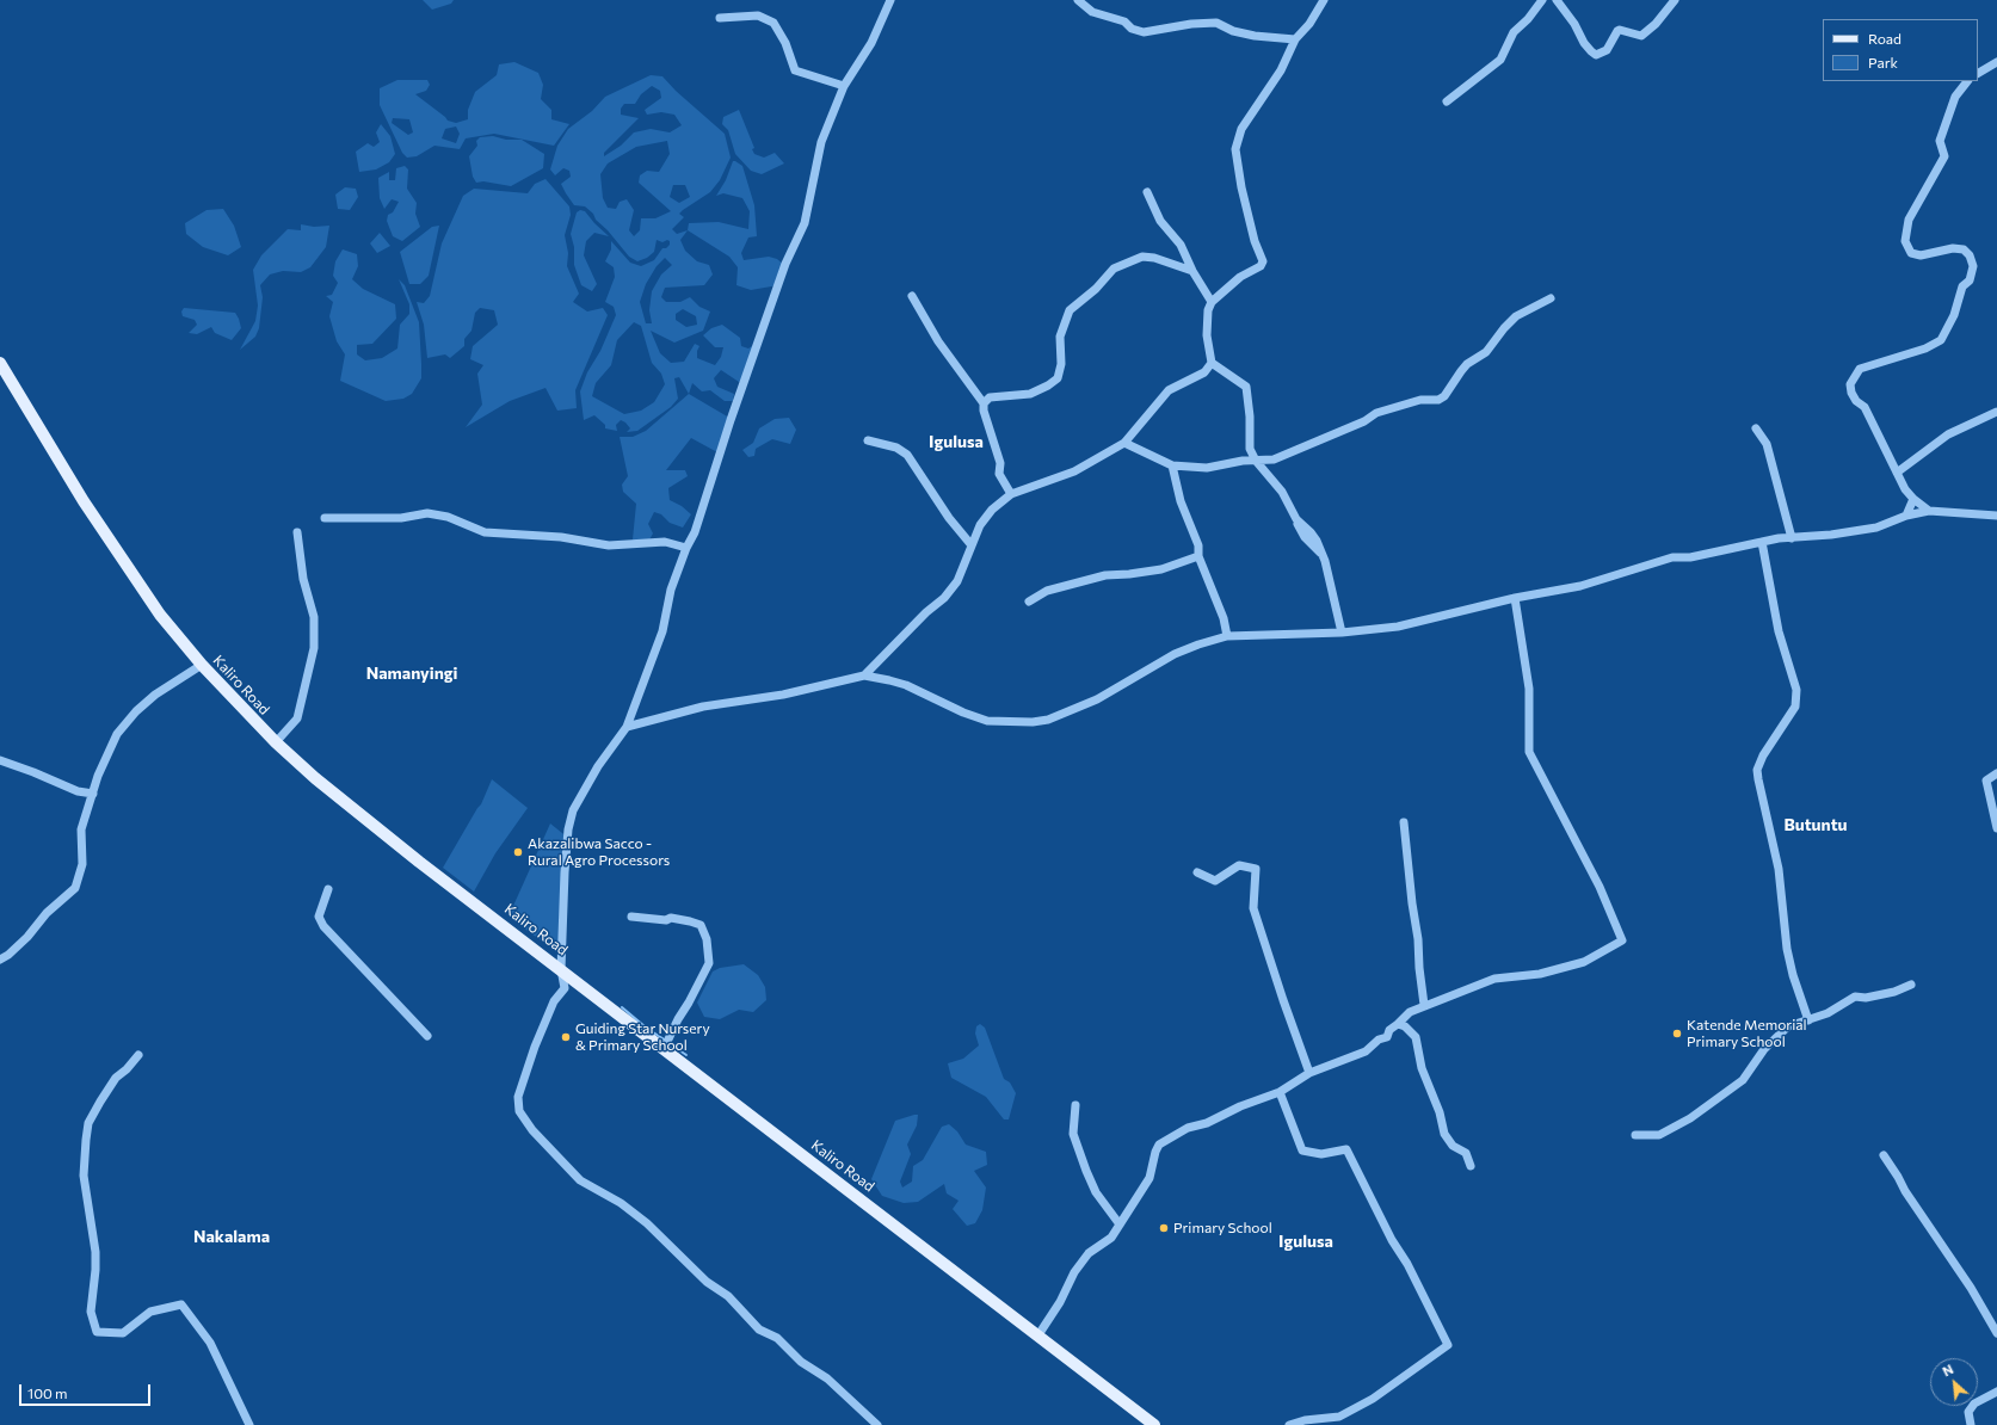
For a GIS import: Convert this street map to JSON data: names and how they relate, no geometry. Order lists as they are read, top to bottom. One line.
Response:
{"streets":{"main road":["Kaliro Road"]},"districts":["Igulusa","Namanyingi","Butuntu","Nakalama","Igulusa"],"places":["Akazalibwa Sacco - Rural Agro Processors","Katende Memorial Primary School","Guiding Star Nursery & Primary School","Primary School"],"legend":["Road","Park"],"scale_bar":"100 m","north":"top left"}
